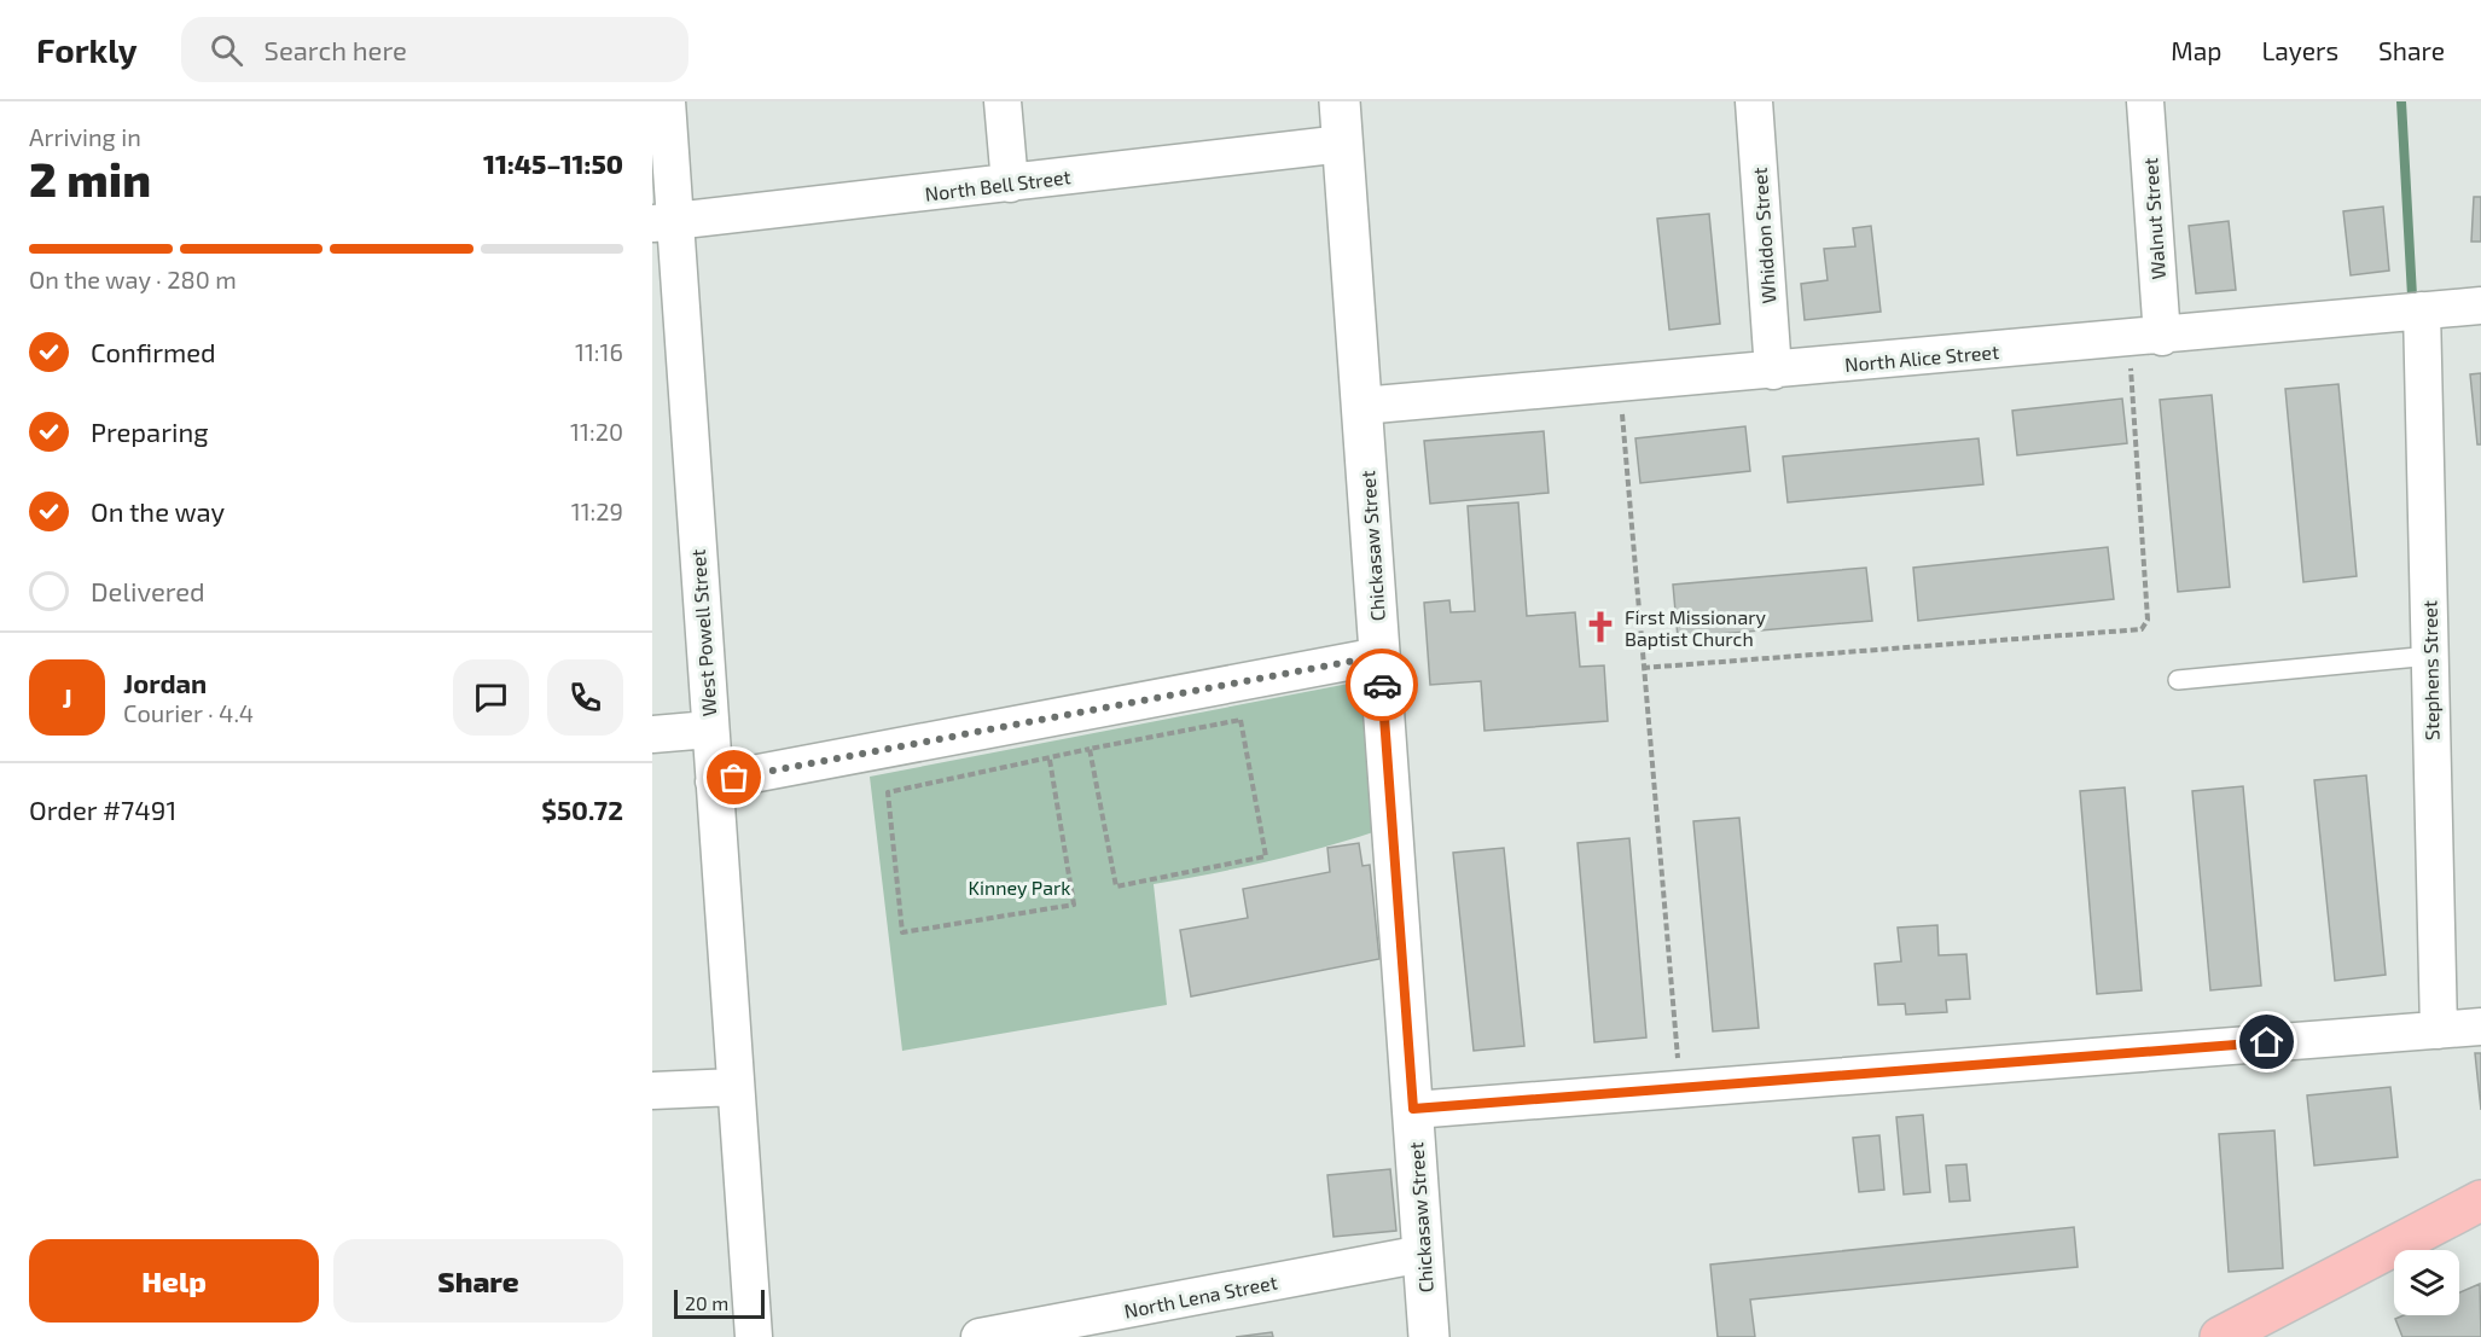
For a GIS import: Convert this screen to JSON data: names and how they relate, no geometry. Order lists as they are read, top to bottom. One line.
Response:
{"streets":{"street":["North Bell Street","Walnut Street","Whiddon Street","North Alice Street","Chickasaw Street","West Powell Street","Stephens Street","North Lena Street"]},"crossings":[["North Bell Street","Chickasaw Street"],["North Bell Street","West Powell Street"],["Walnut Street","North Alice Street"],["Whiddon Street","North Alice Street"],["North Alice Street","Chickasaw Street"],["North Alice Street","Stephens Street"],["Chickasaw Street","North Lena Street"]],"parks":["Kinney Park"],"places":{"church":["First Missionary Baptist Church"]},"scale_bar":"20 m","page":{"header":"Forkly","search":"Search here","nav":["Map","Layers","Share"],"heading":["2 min","Arriving in","11:45–11:50"],"panel":["Jordan","Courier · 4.4","Order #7491","$50.72"],"bar":"On the way · 280 m","list":[["Confirmed","11:16"],["Preparing","11:20"],["On the way","11:29"],"Delivered"],"round":"J","buttons":["Help","Share"],"scale":"20 m"}}
